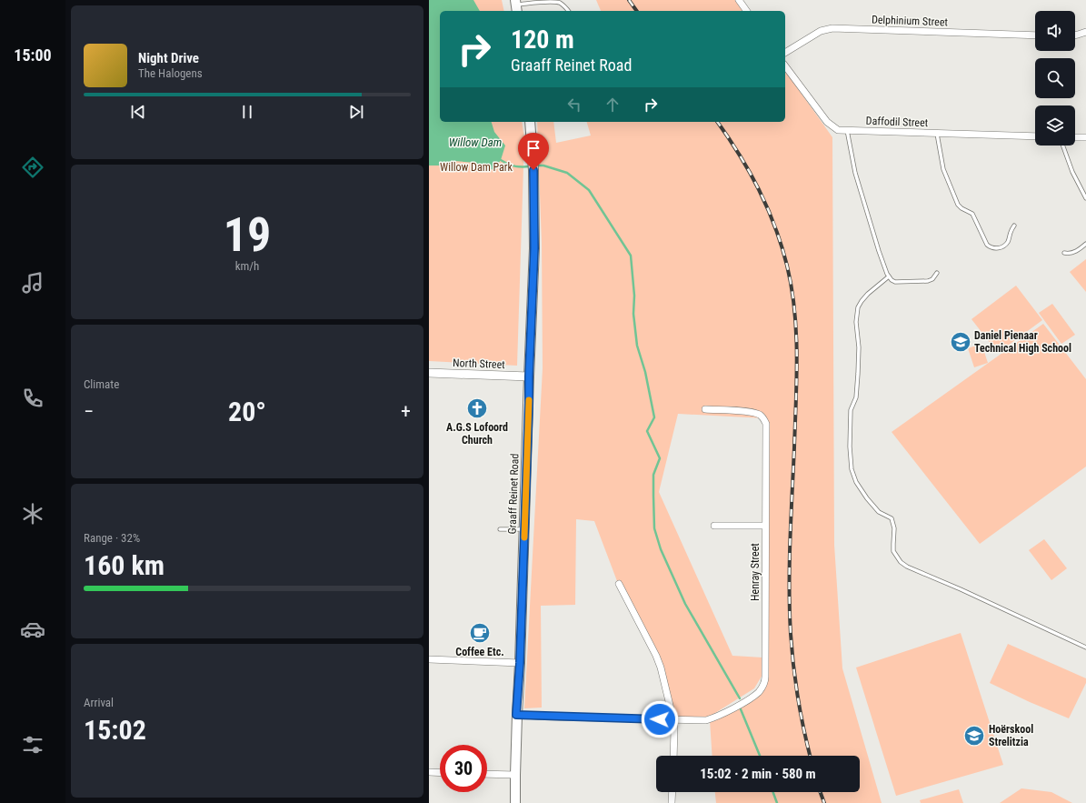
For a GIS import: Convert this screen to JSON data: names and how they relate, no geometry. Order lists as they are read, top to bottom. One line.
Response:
{"streets":{"main road":["Graaff Reinet Road"],"street":["Delphinium Street","Daffodil Street","North Street","Henray Street"]},"crossings":[["North Street","Graaff Reinet Road"],["Graaff Reinet Road","Henray Street"]],"water":["Willow Dam"],"parks":["Willow Dam Park"],"places":{"school or university":["Daniel Pienaar Technical High School","Hoërskool Strelitzia"],"church":["A.G.S Lofoord Church"],"cafe":["Coffee Etc."]},"page":{"tabs":"15:00","turn":["120 m","Graaff Reinet Road"],"song":["Night Drive","The Halogens"],"tile":[["19","km/h"],"Climate",["Range · 32%","160 km"],["Arrival","15:02"]],"heat":["−","20°","+"],"limit":"30","trip":"15:02 · 2 min · 580 m"}}
